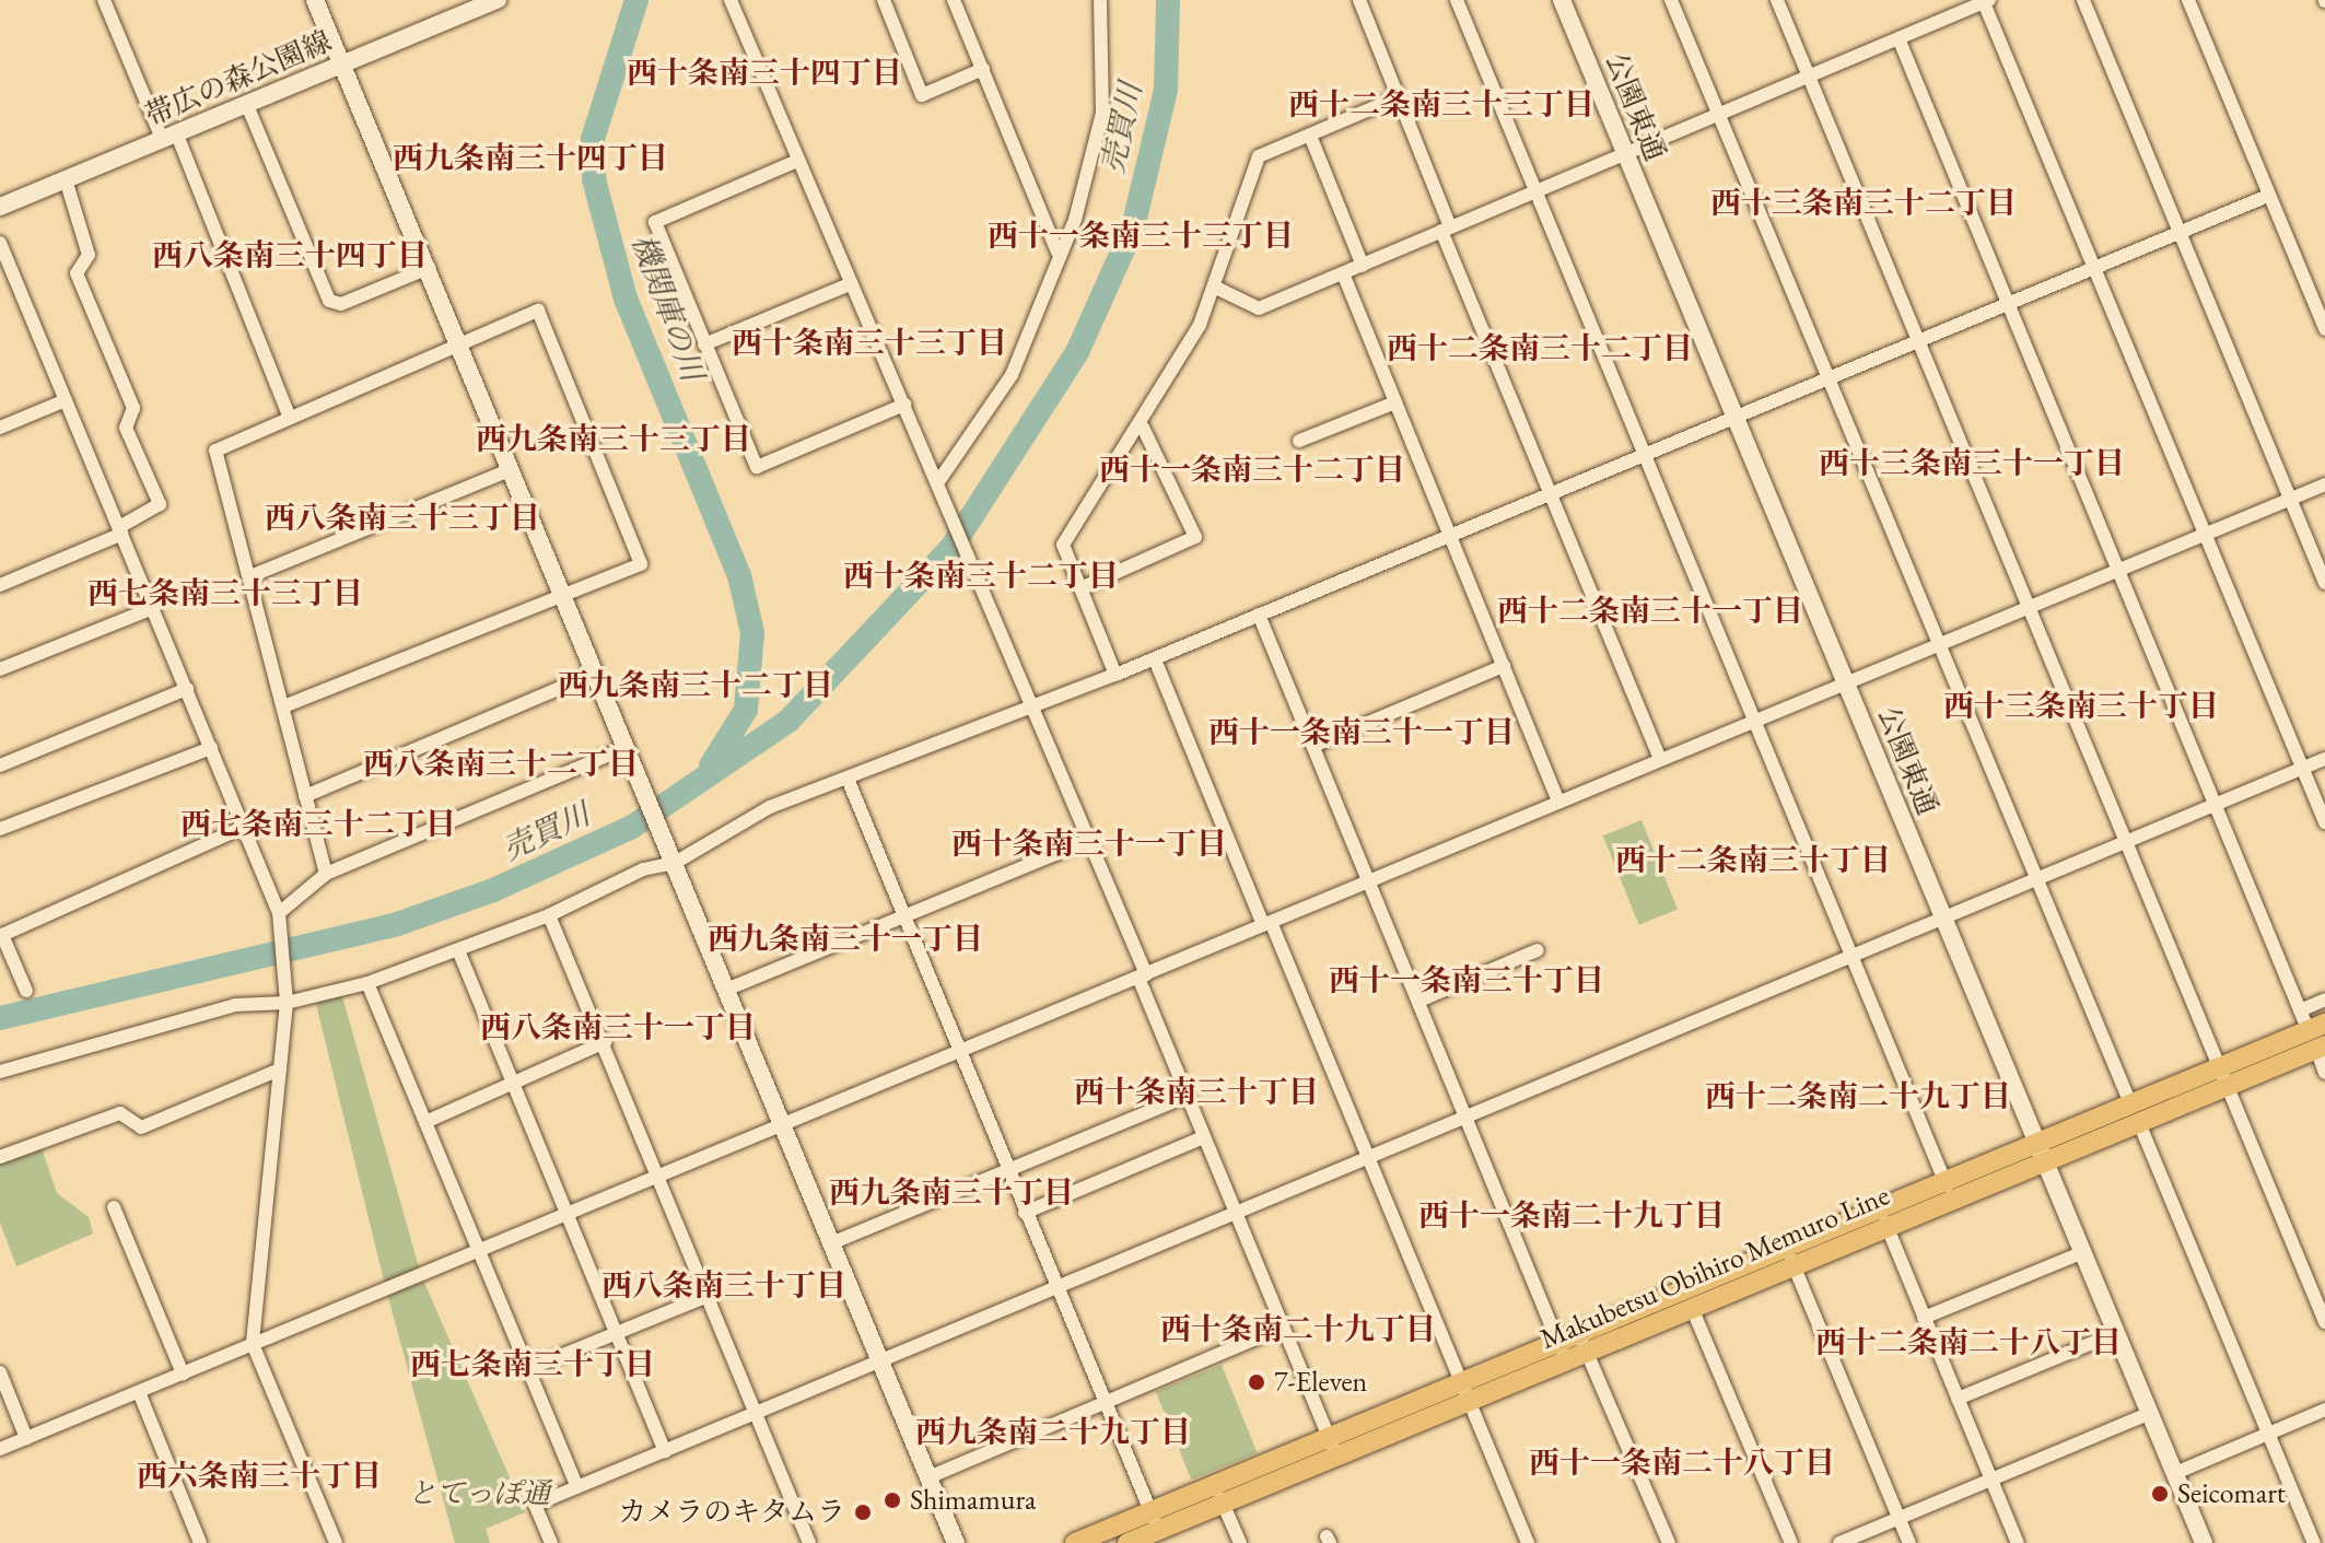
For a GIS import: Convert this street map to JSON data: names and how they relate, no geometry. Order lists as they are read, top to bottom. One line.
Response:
{"streets":{"main road":["Makubetsu Obihiro Memuro Line"],"street":["帯広の森公園線","公園東通"]},"crossings":[["公園東通","Makubetsu Obihiro Memuro Line"]],"districts":["西十条南三十四丁目","西十二条南三十三丁目","西九条南三十四丁目","西十三条南三十二丁目","西十一条南三十三丁目","西八条南三十四丁目","西十条南三十三丁目","西十二条南三十二丁目","西九条南三十三丁目","西十三条南三十一丁目","西十一条南三十二丁目","西八条南三十三丁目","西十条南三十二丁目","西七条南三十三丁目","西十二条南三十一丁目","西九条南三十二丁目","西十三条南三十丁目","西十一条南三十一丁目","西八条南三十二丁目","西七条南三十二丁目","西十条南三十一丁目","西十二条南三十丁目","西九条南三十一丁目","西十一条南三十丁目","西八条南三十一丁目","西十条南三十丁目","西十二条南二十九丁目","西九条南三十丁目","西十一条南二十九丁目","西八条南三十丁目","西十条南二十九丁目","西十二条南二十八丁目","西七条南三十丁目","西九条南二十九丁目","西十一条南二十八丁目","西六条南三十丁目"],"water":["売買川","機関庫の川"],"parks":["とてっぽ通"],"places":["7-Eleven","Seicomart","Shimamura","カメラのキタムラ"]}
